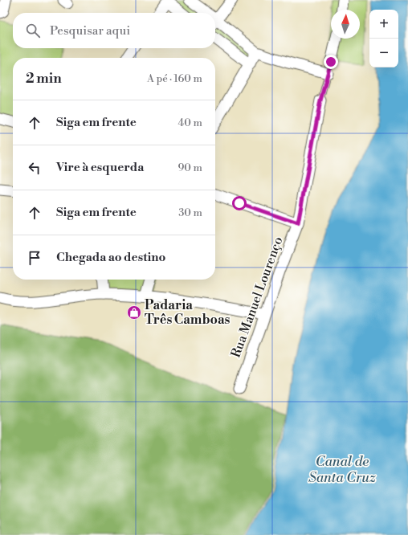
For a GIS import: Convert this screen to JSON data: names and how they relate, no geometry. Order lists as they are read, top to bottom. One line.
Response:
{"streets":{"street":["Rua Manuel Lourenço"]},"water":["Canal de Santa Cruz"],"places":{"shop":["Padaria Três Camboas"]},"north":"top","page":{"map_buttons":["+","−"],"search":"Pesquisar aqui","heading":["2 min","A pé · 160 m"],"list":[["Siga em frente","40 m"],["Vire à esquerda","90 m"],["Siga em frente","30 m"],"Chegada ao destino"]}}
